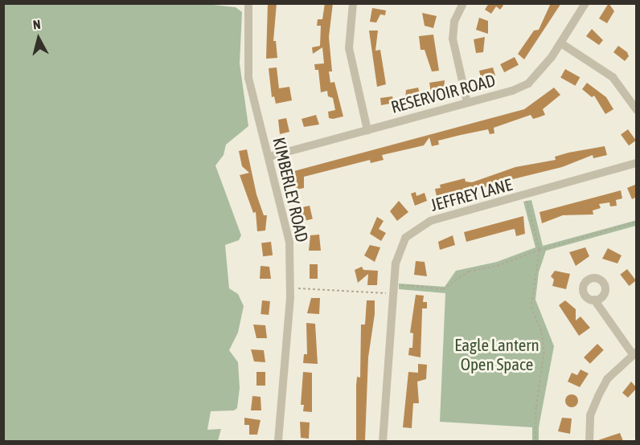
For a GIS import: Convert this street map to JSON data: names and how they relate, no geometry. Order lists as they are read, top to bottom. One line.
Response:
{"streets":{"street":["RESERVOIR ROAD","KIMBERLEY ROAD","JEFFREY LANE"]},"crossings":[["RESERVOIR ROAD","KIMBERLEY ROAD"]],"parks":["Eagle Lantern Open Space"],"north":"top"}
